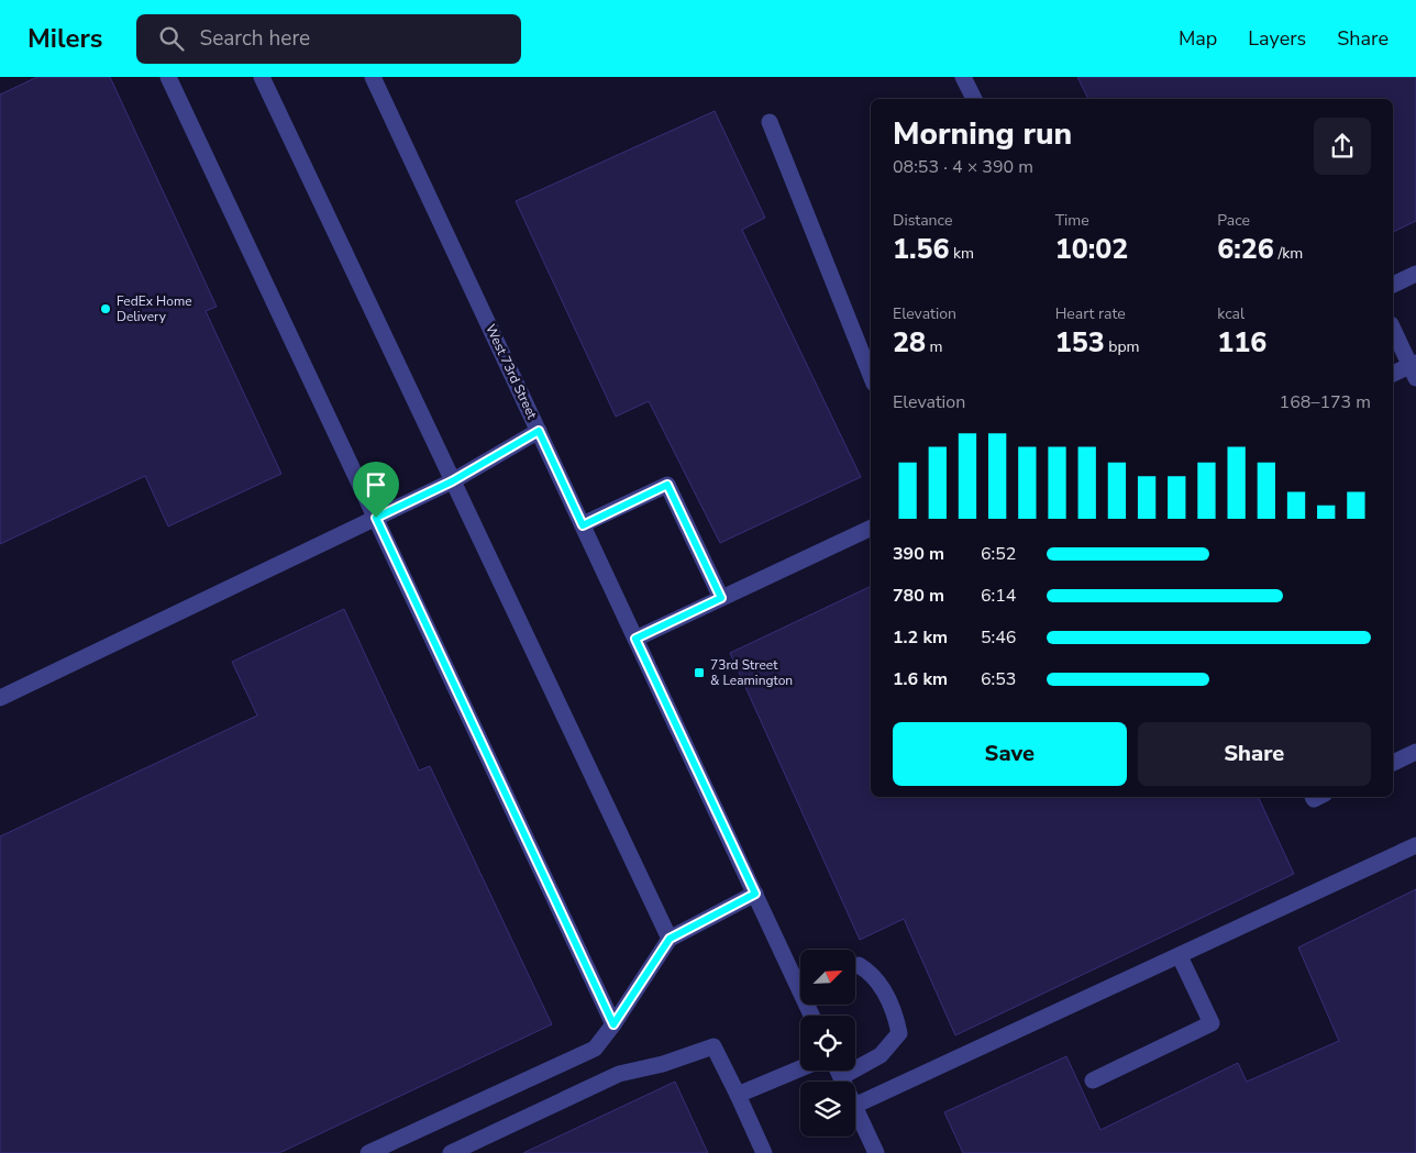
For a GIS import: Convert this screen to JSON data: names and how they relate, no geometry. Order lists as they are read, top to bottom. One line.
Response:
{"streets":{"street":["West 73rd Street"]},"places":{"other":["FedEx Home Delivery"],"transit":["73rd Street & Leamington"]},"north":"top right","page":{"header":"Milers","search":"Search here","nav":["Map","Layers","Share"],"heading":["Morning run","08:53 · 4 × 390 m"],"stats":[["Distance","1.56 km"],["Time","10:02"],["Pace","6:26 /km"],["Elevation","28 m"],["Heart rate","153 bpm"],["kcal","116"]],"chart":["Elevation","168–173 m"],"list":[{"name":"390 m","note":"6:52"},{"name":"780 m","note":"6:14"},{"name":"1.2 km","note":"5:46"},{"name":"1.6 km","note":"6:53"}],"buttons":["Save","Share"]}}
